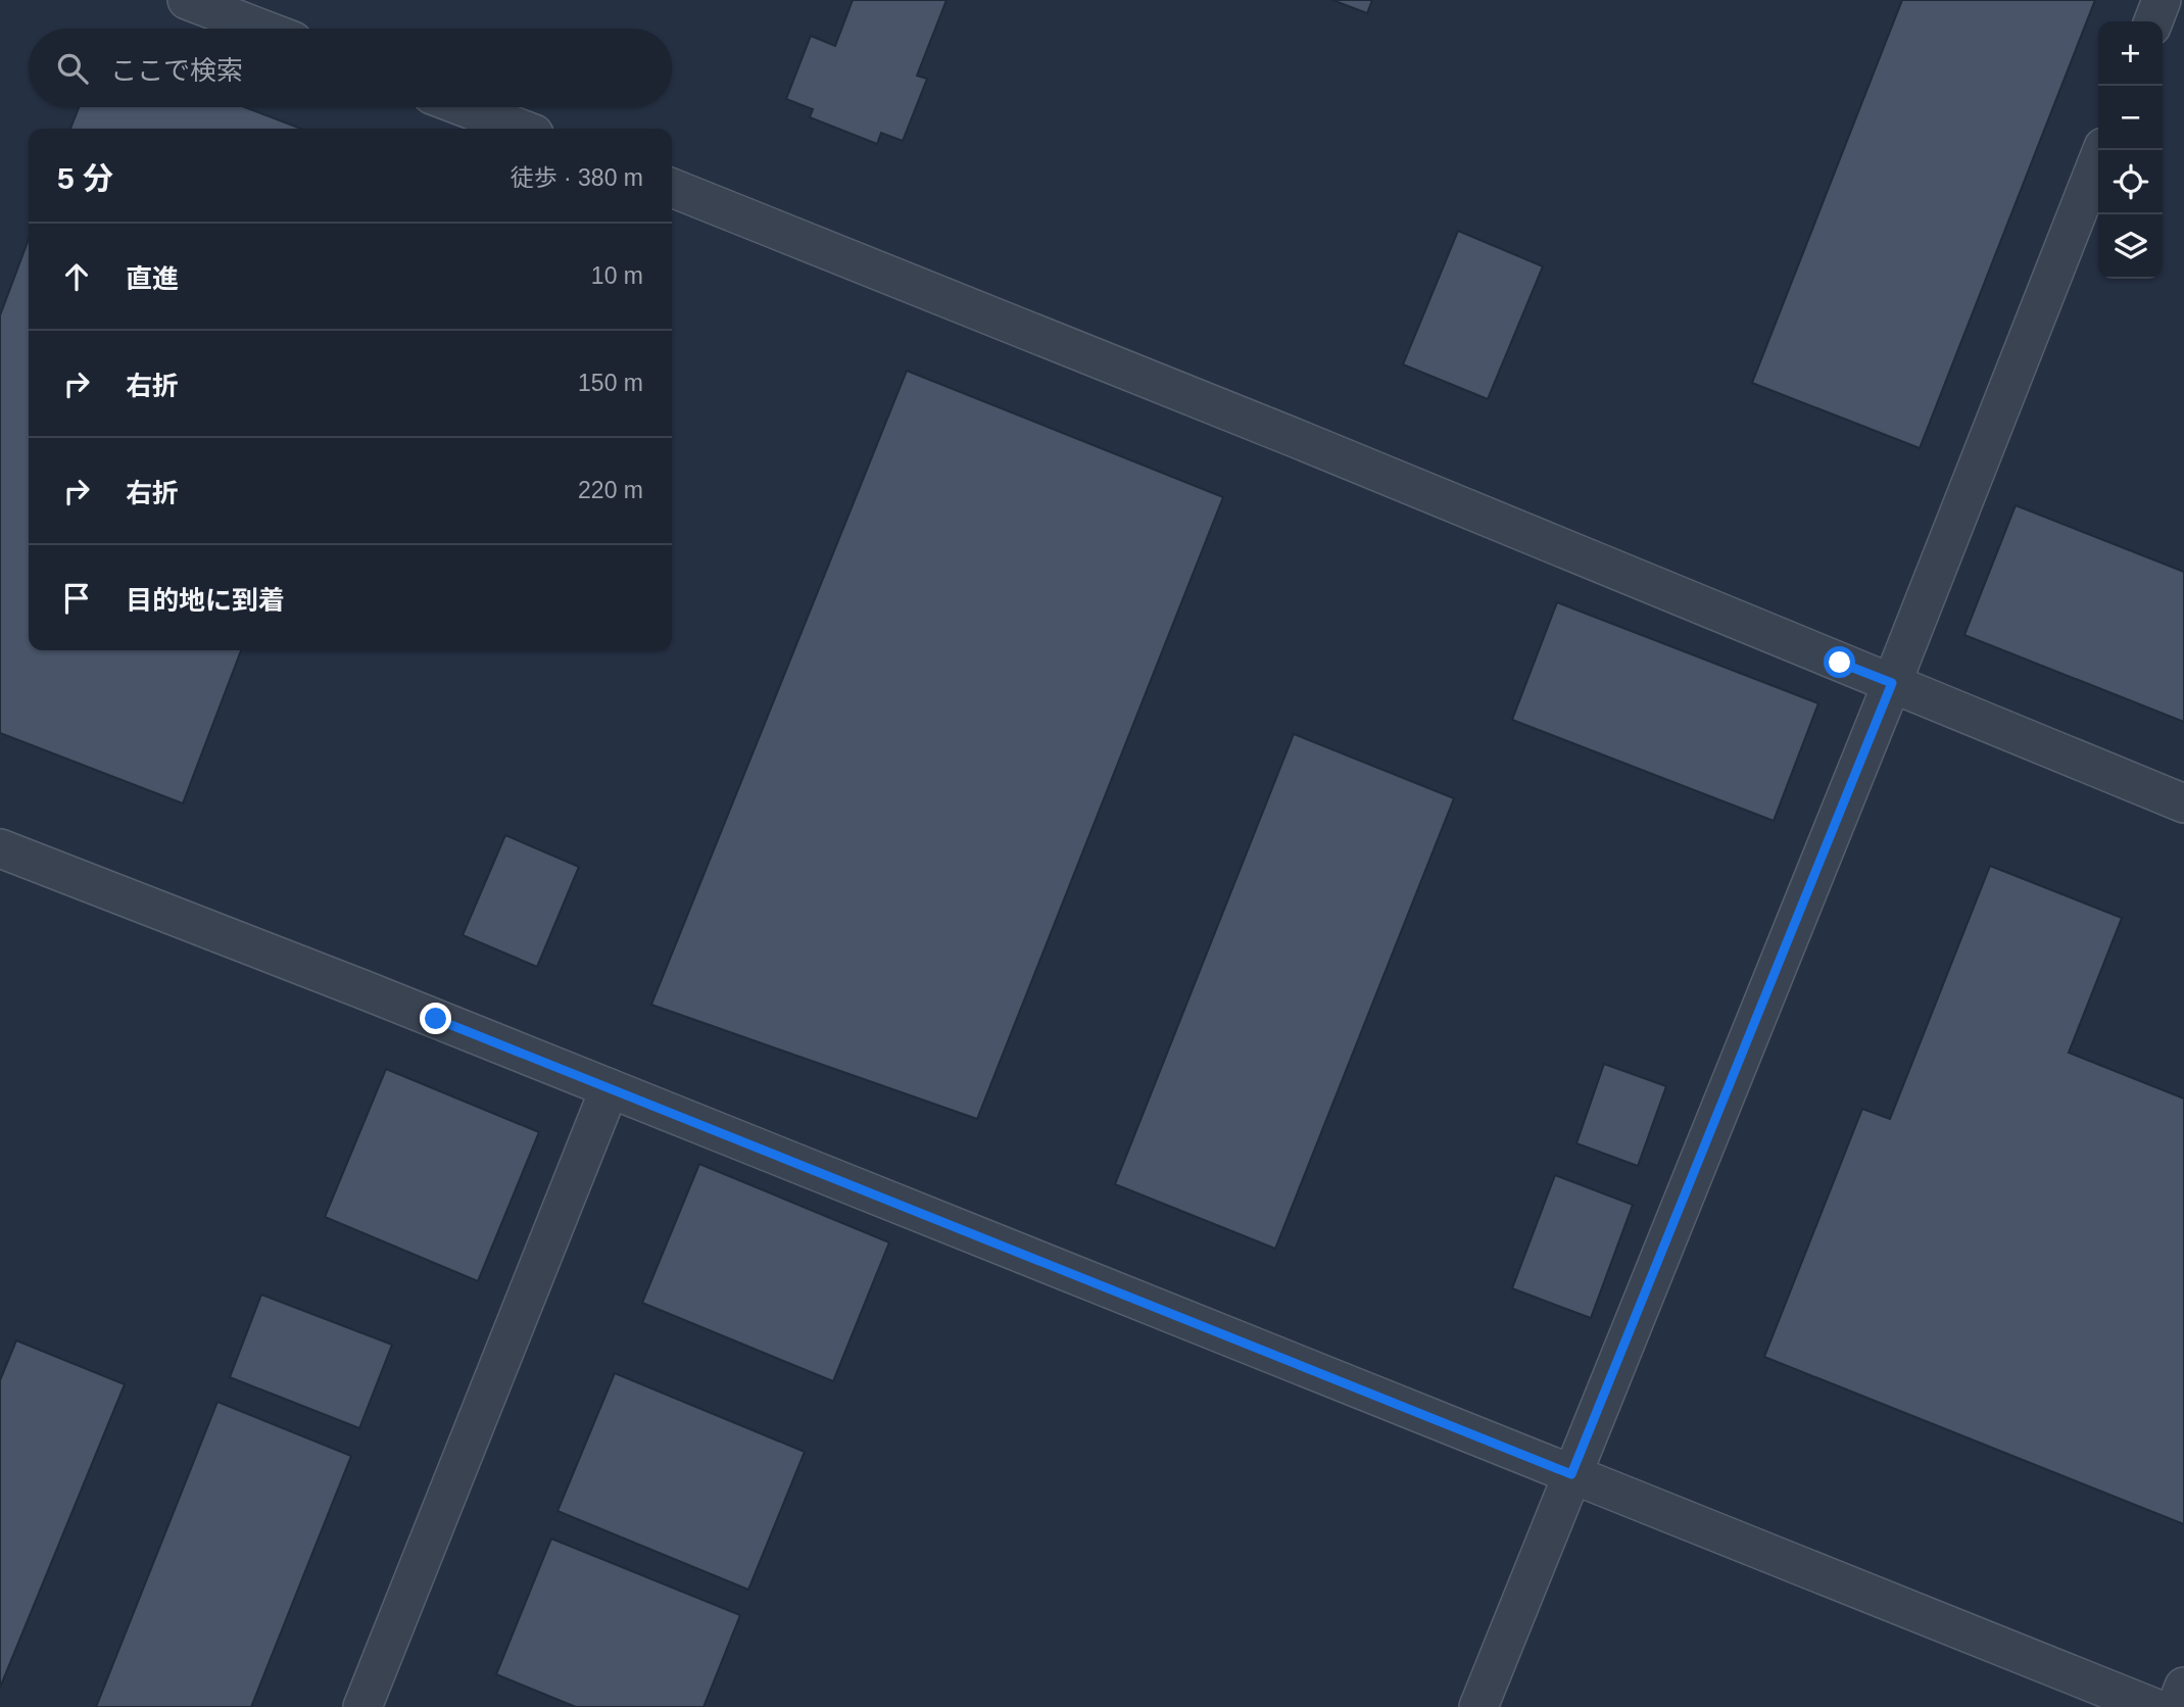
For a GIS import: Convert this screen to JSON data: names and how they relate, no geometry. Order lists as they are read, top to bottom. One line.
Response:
{"page":{"map_buttons":["+","−"],"search":"ここで検索","heading":["5 分","徒歩 · 380 m"],"list":[["直進","10 m"],["右折","150 m"],["右折","220 m"],"目的地に到着"]}}
